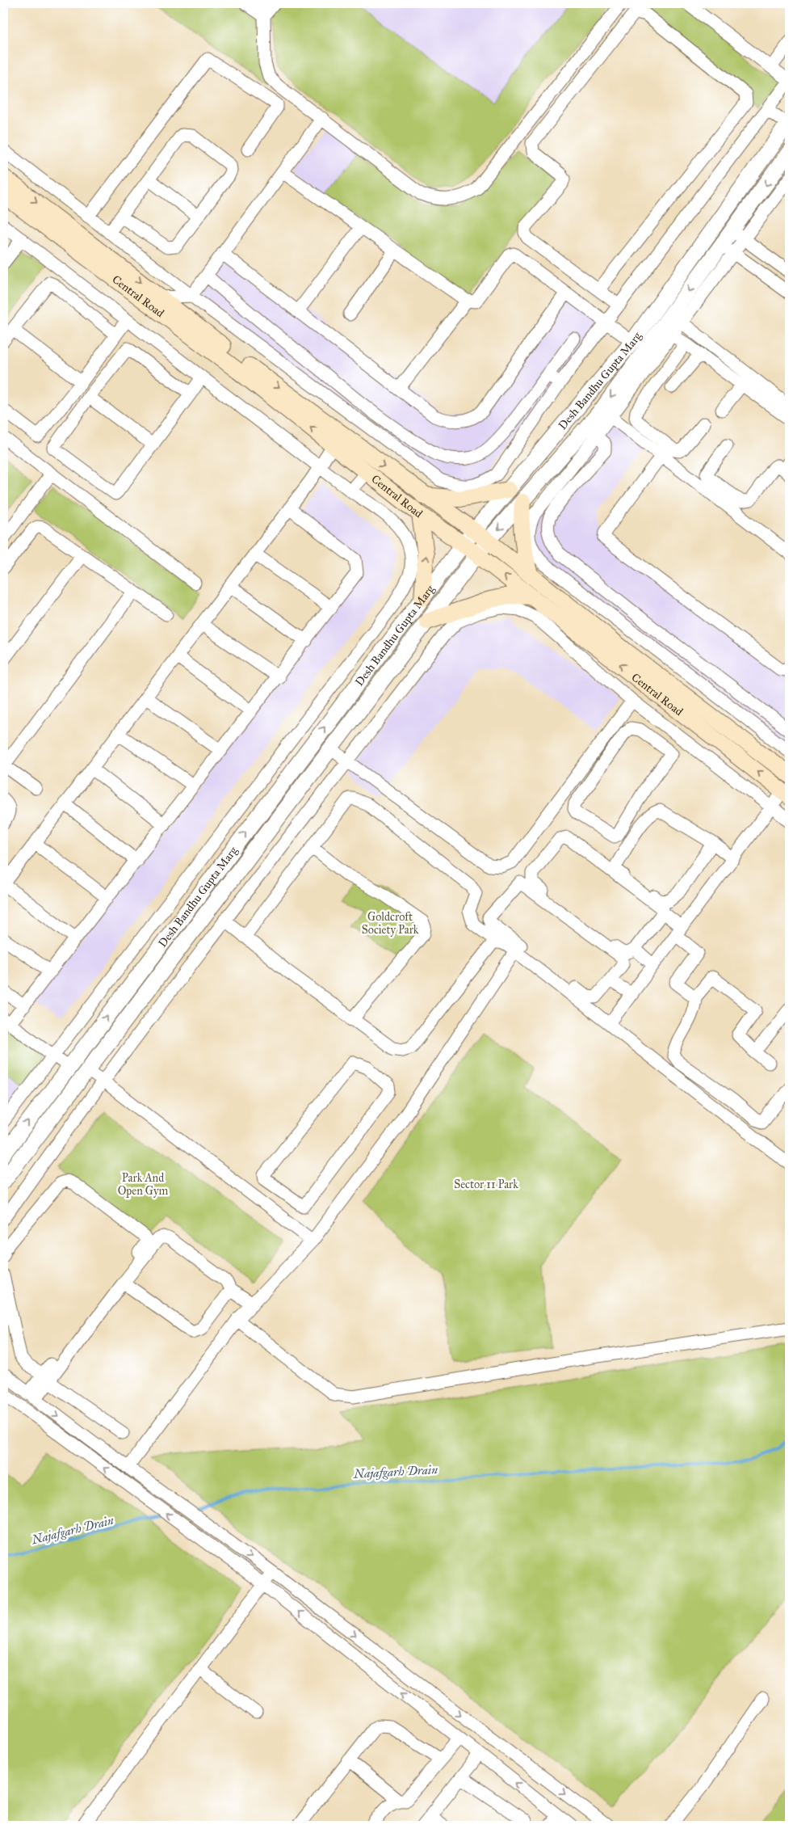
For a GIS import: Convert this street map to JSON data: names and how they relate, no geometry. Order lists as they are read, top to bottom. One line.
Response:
{"streets":{"main road":["Central Road"],"street":["Desh Bandhu Gupta Marg"]},"crossings":[["Central Road","Desh Bandhu Gupta Marg"]],"water":["Najafgarh Drain"],"parks":["Goldcroft Society Park","Park And Open Gym","Sector 11 Park"]}
